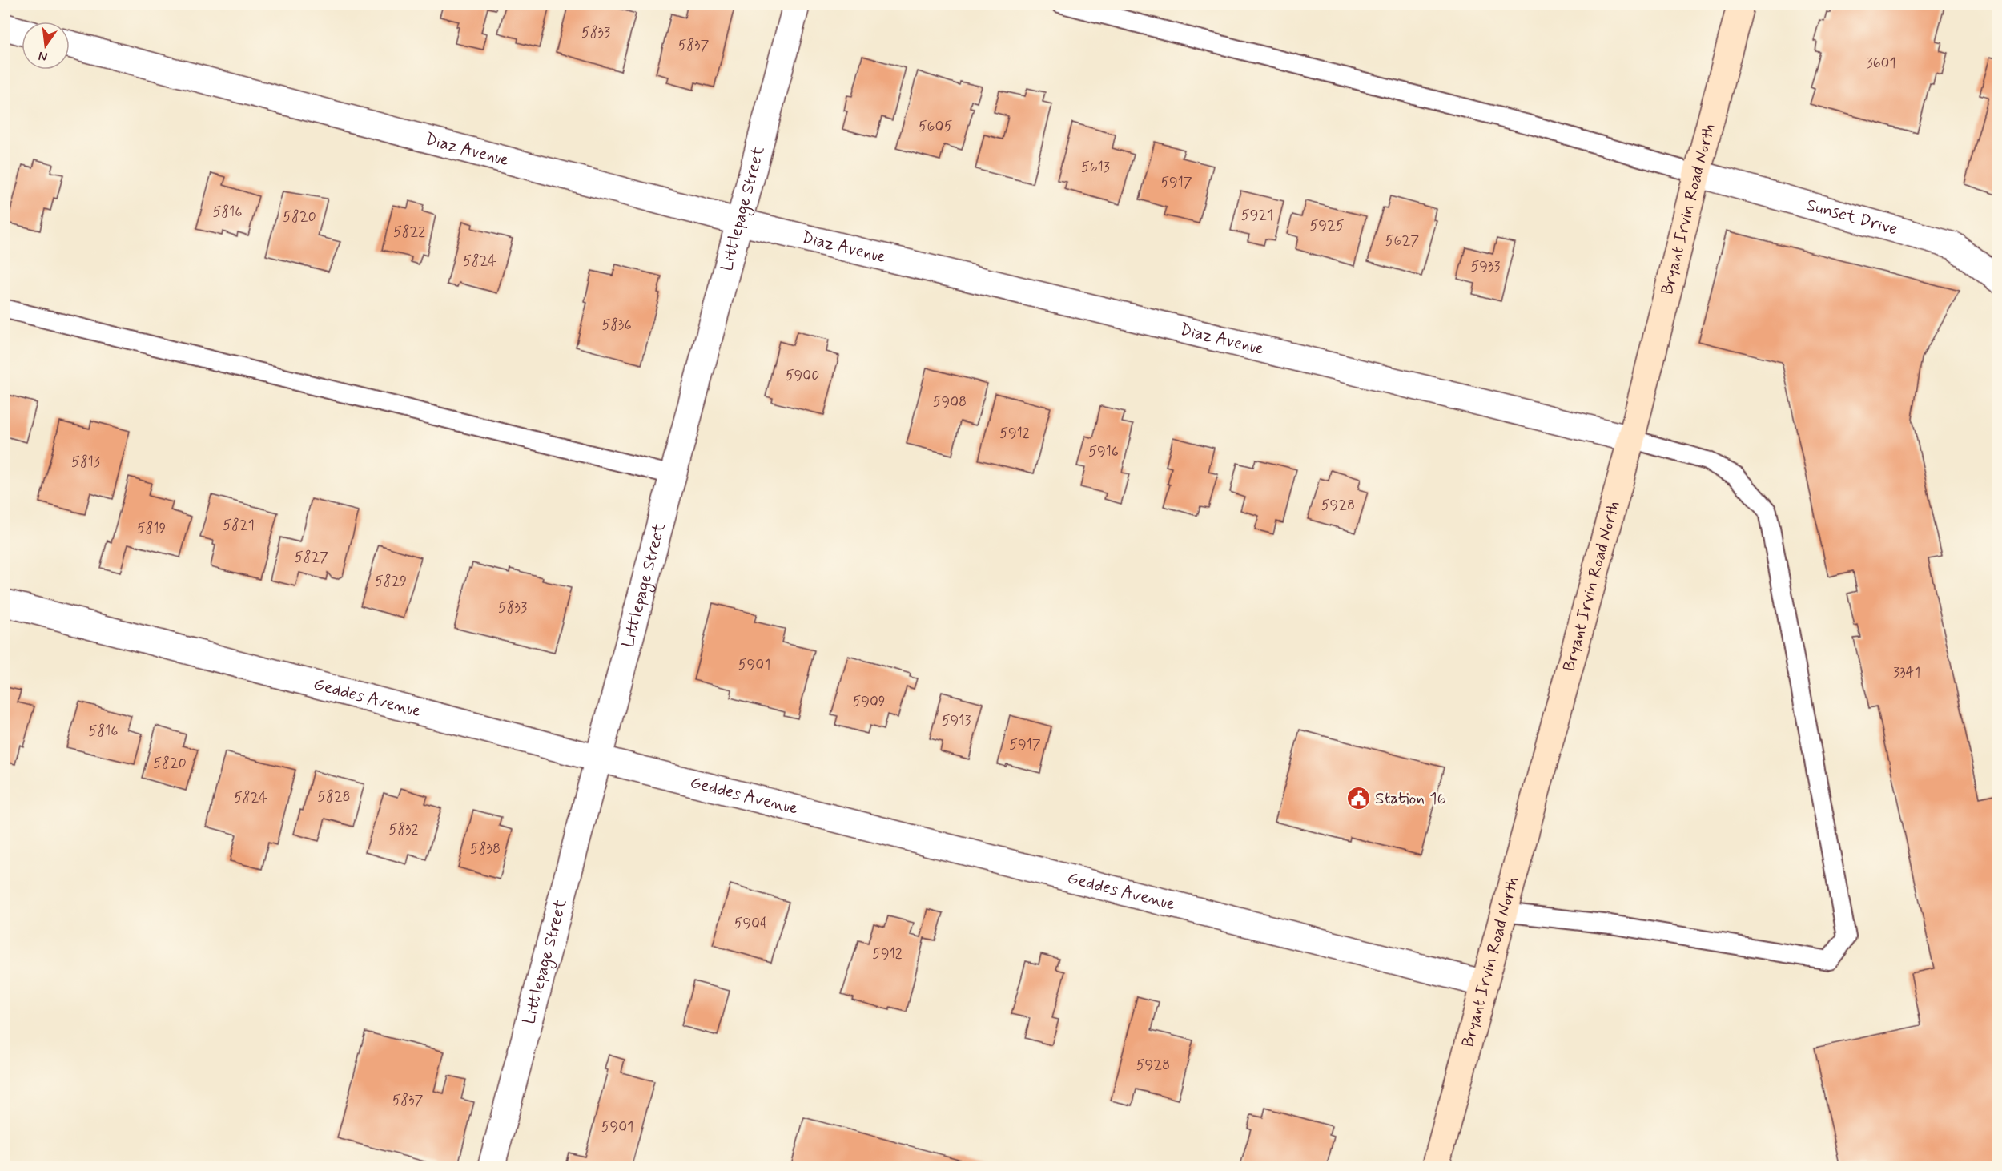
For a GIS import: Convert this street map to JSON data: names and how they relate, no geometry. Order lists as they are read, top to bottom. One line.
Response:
{"streets":{"main road":["Bryant Irvin Road North"],"street":["Diaz Avenue","Littlepage Street","Sunset Drive","Geddes Avenue"]},"crossings":[["Diaz Avenue","Littlepage Street"],["Diaz Avenue","Bryant Irvin Road North"],["Littlepage Street","Geddes Avenue"],["Bryant Irvin Road North","Sunset Drive"],["Bryant Irvin Road North","Geddes Avenue"]],"places":{"public building":["Station 16"]},"house_numbers":["5833","5837","3601","5605","5613","5917","5816","5921","5820","5925","5822","5627","5824","5933","5836","5900","5908","5912","5916","5813","5928","5821","5819","5827","5829","5833","5901","3341","5909","5913","5816","5917","5820","5828","5824","5832","5838","5904","5912","5928","5837","5901"],"north":"bottom"}
